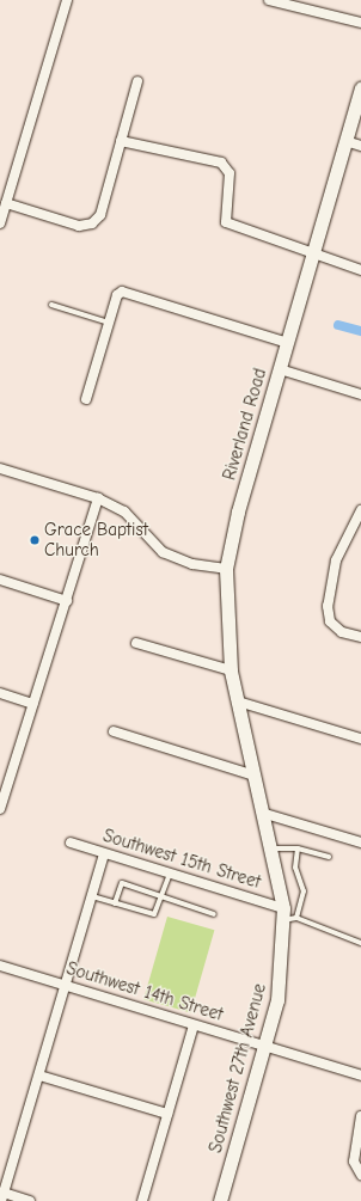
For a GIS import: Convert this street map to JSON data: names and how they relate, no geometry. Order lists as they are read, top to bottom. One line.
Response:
{"streets":{"street":["Riverland Road","Southwest 15th Street","Southwest 14th Street","Southwest 27th Avenue"]},"crossings":[["Riverland Road","Southwest 27th Avenue"],["Southwest 15th Street","Southwest 27th Avenue"],["Southwest 14th Street","Southwest 27th Avenue"]],"places":["Grace Baptist Church"]}
